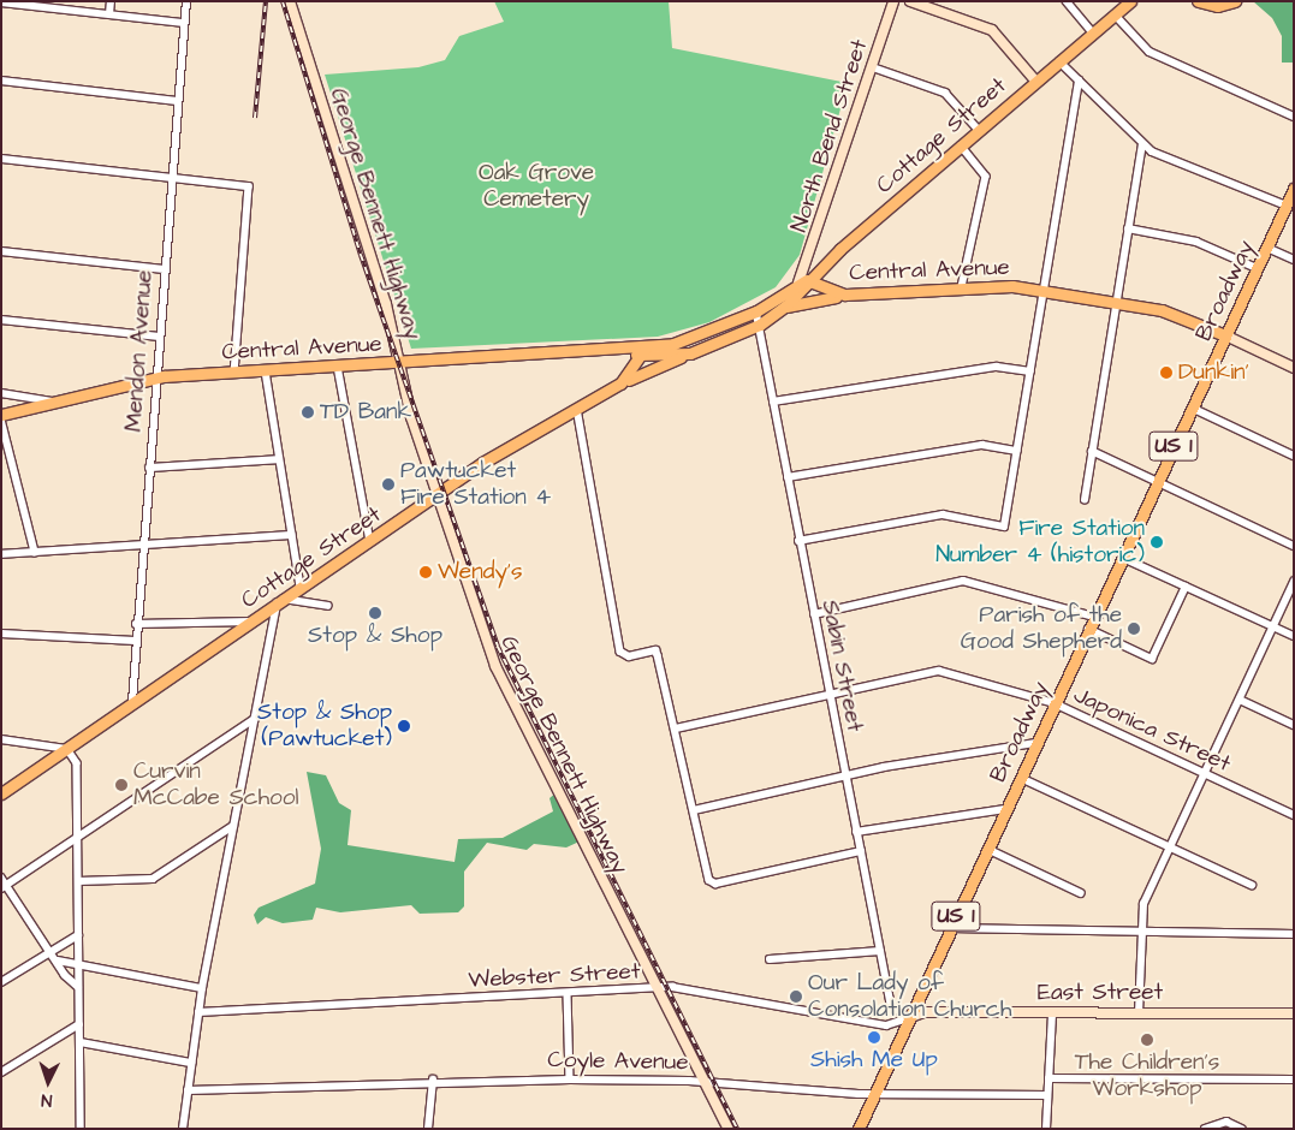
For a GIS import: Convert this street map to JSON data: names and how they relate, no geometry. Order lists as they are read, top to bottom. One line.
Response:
{"streets":{"main road":["North Bend Street","Cottage Street","George Bennett Highway","Central Avenue","Broadway","US 1","East Street"],"street":["Mendon Avenue","Sabin Street","Japonica Street","Webster Street","Coyle Avenue"]},"crossings":[["North Bend Street","Cottage Street"],["North Bend Street","Central Avenue"],["Cottage Street","George Bennett Highway"],["Cottage Street","Central Avenue"],["Cottage Street","Mendon Avenue"],["George Bennett Highway","Central Avenue"],["George Bennett Highway","Webster Street"],["George Bennett Highway","Coyle Avenue"],["Central Avenue","Broadway"],["Central Avenue","Mendon Avenue"],["Central Avenue","Sabin Street"],["Broadway","Sabin Street"],["Broadway","Japonica Street"],["Broadway","Webster Street"],["Broadway","East Street"],["Broadway","Coyle Avenue"],["Sabin Street","Japonica Street"],["Sabin Street","Webster Street"],["Sabin Street","East Street"],["Webster Street","East Street"]],"parks":["Oak Grove Cemetery"],"places":["Dunkin'","TD Bank","Pawtucket Fire Station 4","Fire Station Number 4 (historic)","Wendy's","Stop & Shop","Parish of the Good Shepherd","Stop & Shop (Pawtucket)","Curvin McCabe School","Our Lady of Consolation Church","Shish Me Up","The Children’s Workshop"],"north":"bottom"}
